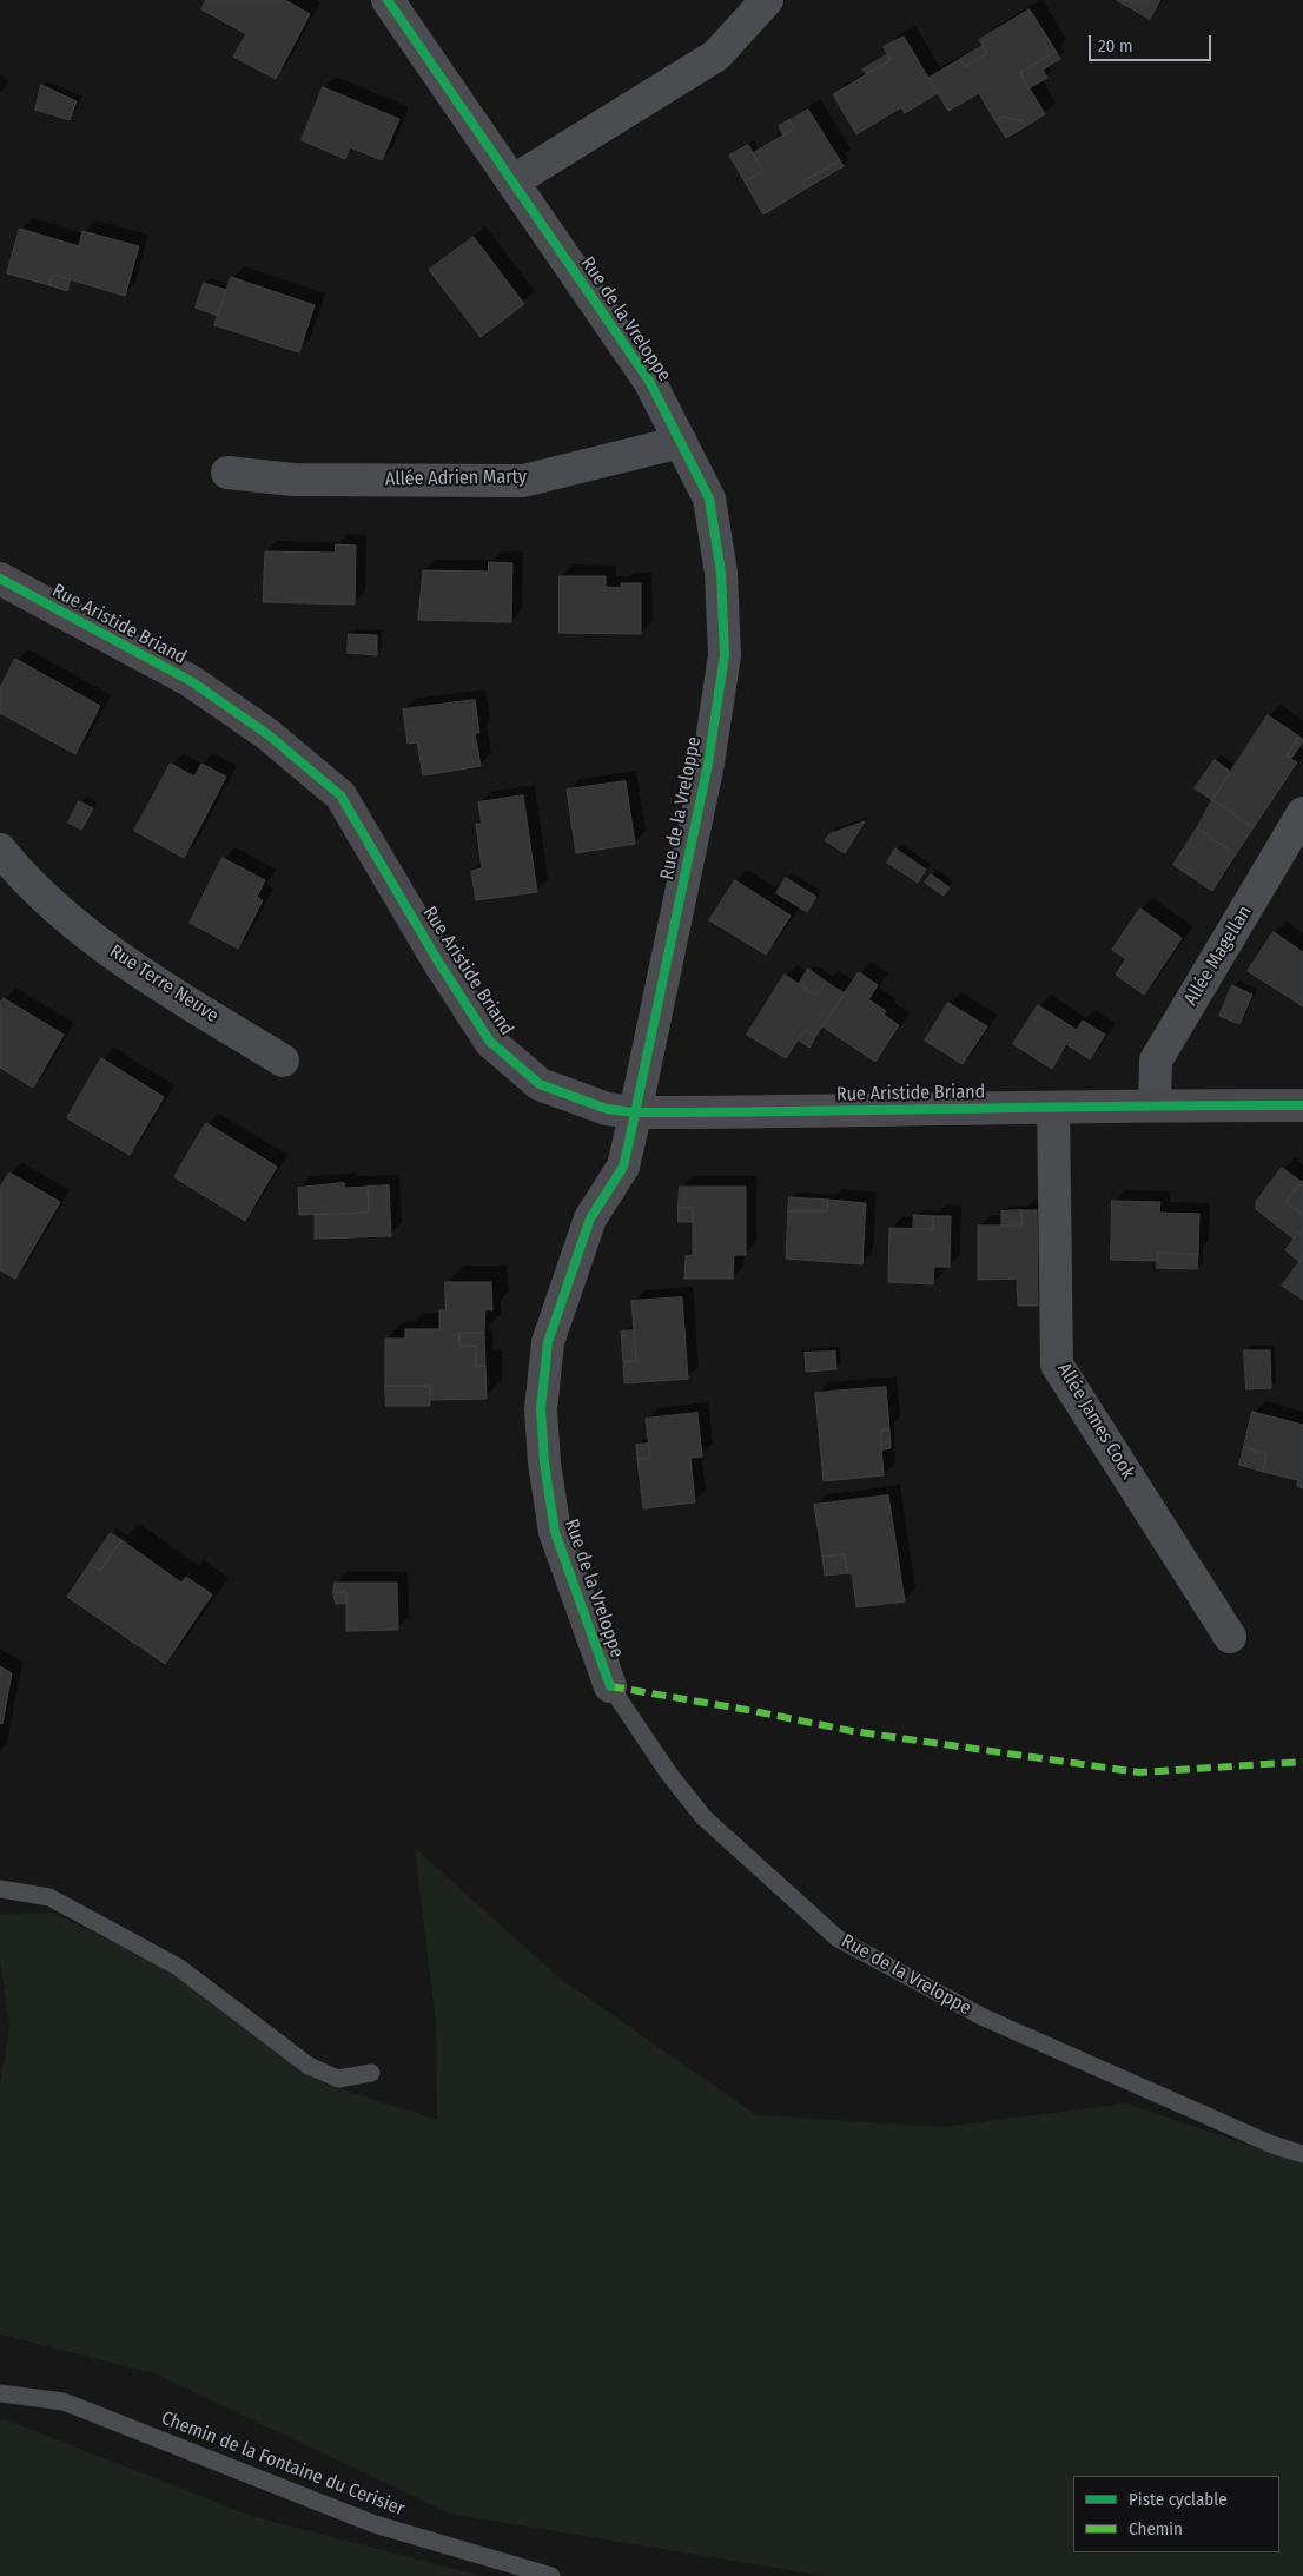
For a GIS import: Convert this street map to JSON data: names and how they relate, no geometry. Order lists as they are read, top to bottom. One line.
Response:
{"streets":{"street":["Rue de la Vreloppe","Allée Adrien Marty","Rue Aristide Briand","Allée Magellan","Rue Terre Neuve","Allée James Cook"],"lane":["Chemin de la Fontaine du Cerisier"]},"crossings":[["Rue de la Vreloppe","Allée Adrien Marty"],["Rue de la Vreloppe","Rue Aristide Briand"],["Rue Aristide Briand","Allée Magellan"],["Rue Aristide Briand","Allée James Cook"]],"legend":["Piste cyclable","Chemin"],"scale_bar":"20 m"}
